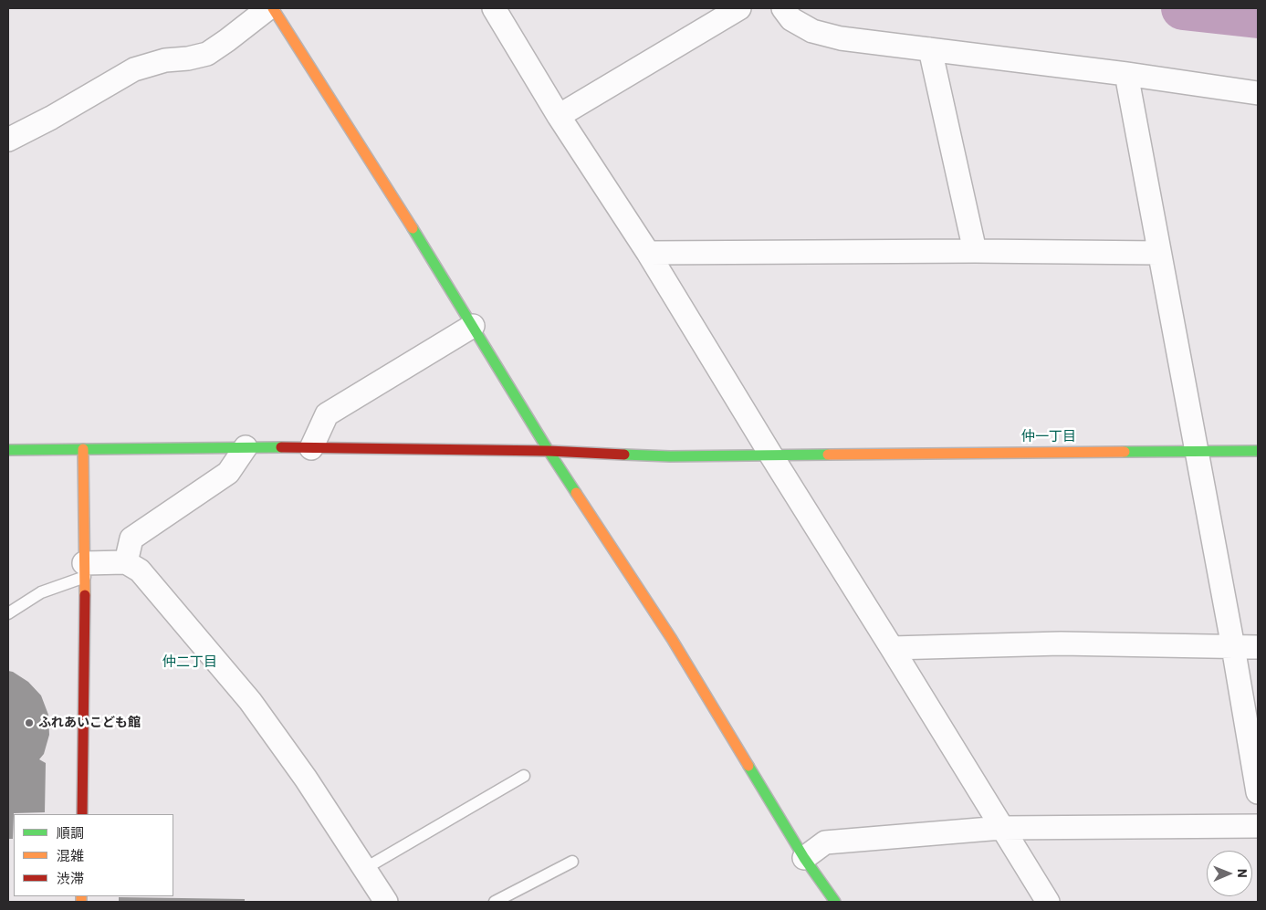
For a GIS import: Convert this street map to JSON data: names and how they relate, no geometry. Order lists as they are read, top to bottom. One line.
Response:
{"districts":["仲一丁目","仲二丁目"],"places":["ふれあいこども館"],"legend":["順調","混雑","渋滞"],"north":"right"}
